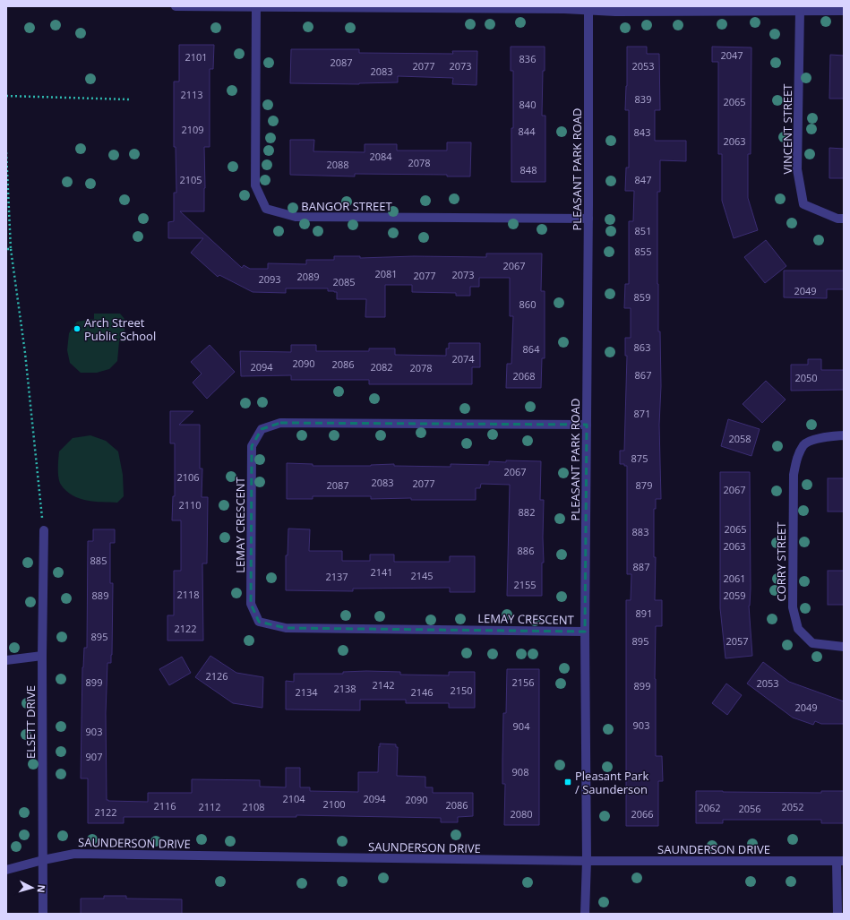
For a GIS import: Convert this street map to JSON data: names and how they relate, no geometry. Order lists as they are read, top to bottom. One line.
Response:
{"streets":{"street":["VINCENT STREET","PLEASANT PARK ROAD","BANGOR STREET","LEMAY CRESCENT","CORRY STREET","ELSETT DRIVE","SAUNDERSON DRIVE"]},"crossings":[["PLEASANT PARK ROAD","BANGOR STREET"],["PLEASANT PARK ROAD","LEMAY CRESCENT"],["PLEASANT PARK ROAD","SAUNDERSON DRIVE"],["ELSETT DRIVE","SAUNDERSON DRIVE"]],"places":{"other":["Arch Street Public School"],"transit":["Pleasant Park / Saunderson"]},"house_numbers":["2047","2101","836","2087","2077","2073","2053","2083","2113","839","2065","840","2109","844","843","2063","2084","2078","2088","848","2105","847","851","855","2067","2081","2073","2077","2089","2093","2085","2049","859","860","863","864","2074","2090","2086","2094","2082","2078","867","2068","2050","871","2058","875","2067","2106","2083","2077","2087","879","2067","2110","882","2065","883","2063","886","885","887","2141","2145","2137","2061","2155","2118","889","2059","891","2122","895","895","2057","2126","899","2156","2053","2142","899","2138","2150","2134","2146","2049","903","904","903","907","908","2104","2094","2090","2100","2086","2116","2112","2108","2052","2062","2056","2122","2080","2066"],"north":"right"}
